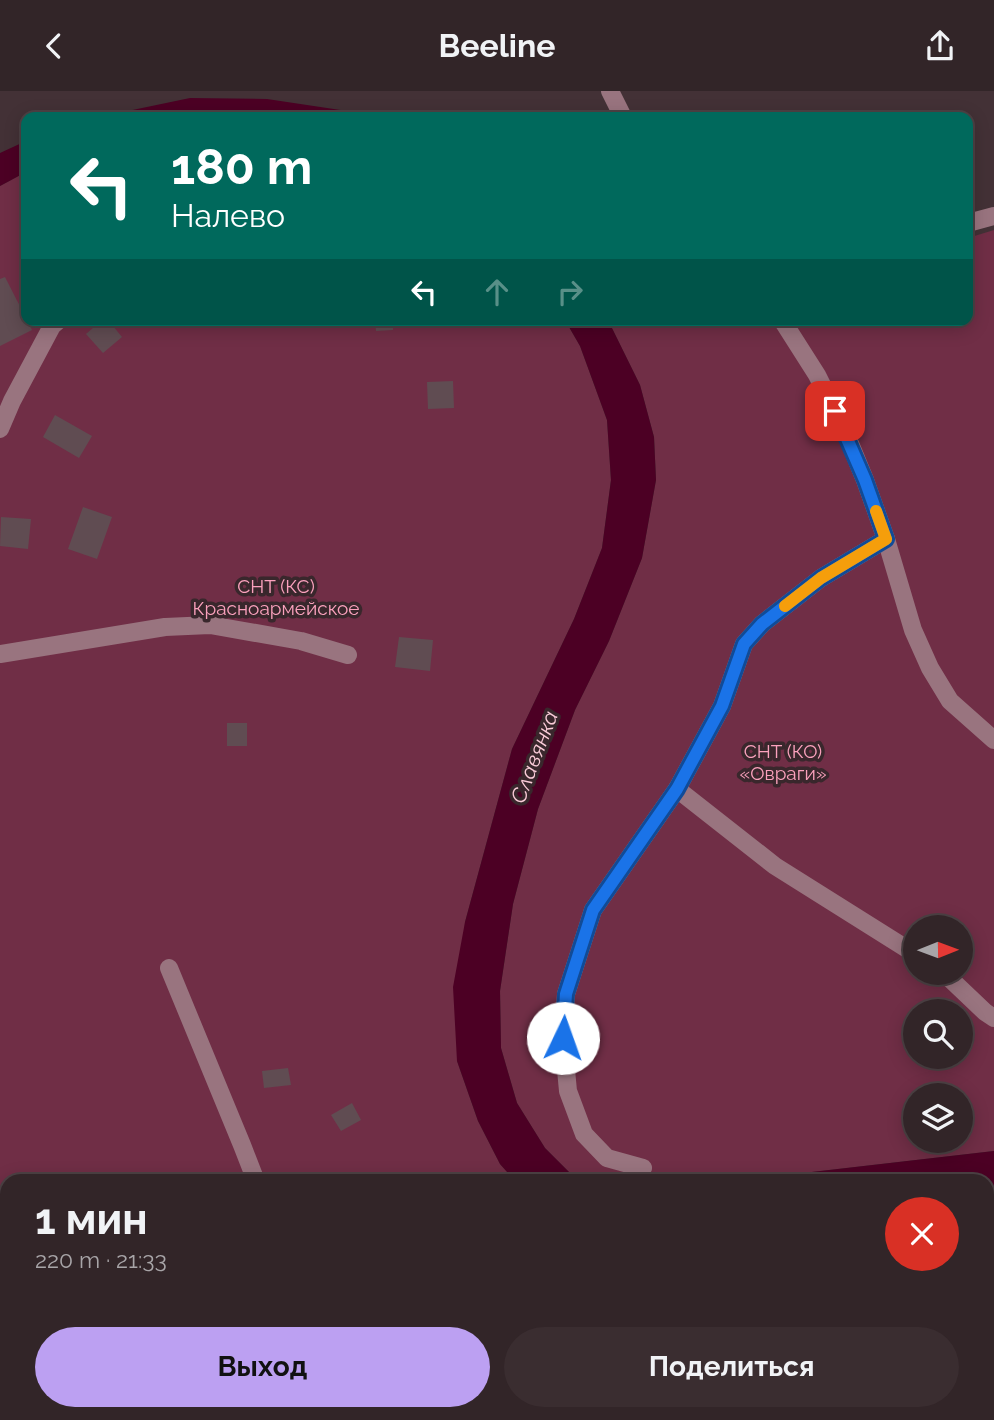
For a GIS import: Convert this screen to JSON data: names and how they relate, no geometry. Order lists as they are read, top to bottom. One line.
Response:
{"water":["Славянка"],"parks":["СНТ (КС) Красноармейское","СНТ (КО) «Овраги»"],"north":"right","page":{"header":"Beeline","turn":["180 m","Налево"],"heading":["1 мин","220 m · 21:33"],"buttons":["Выход","Поделиться"]}}
